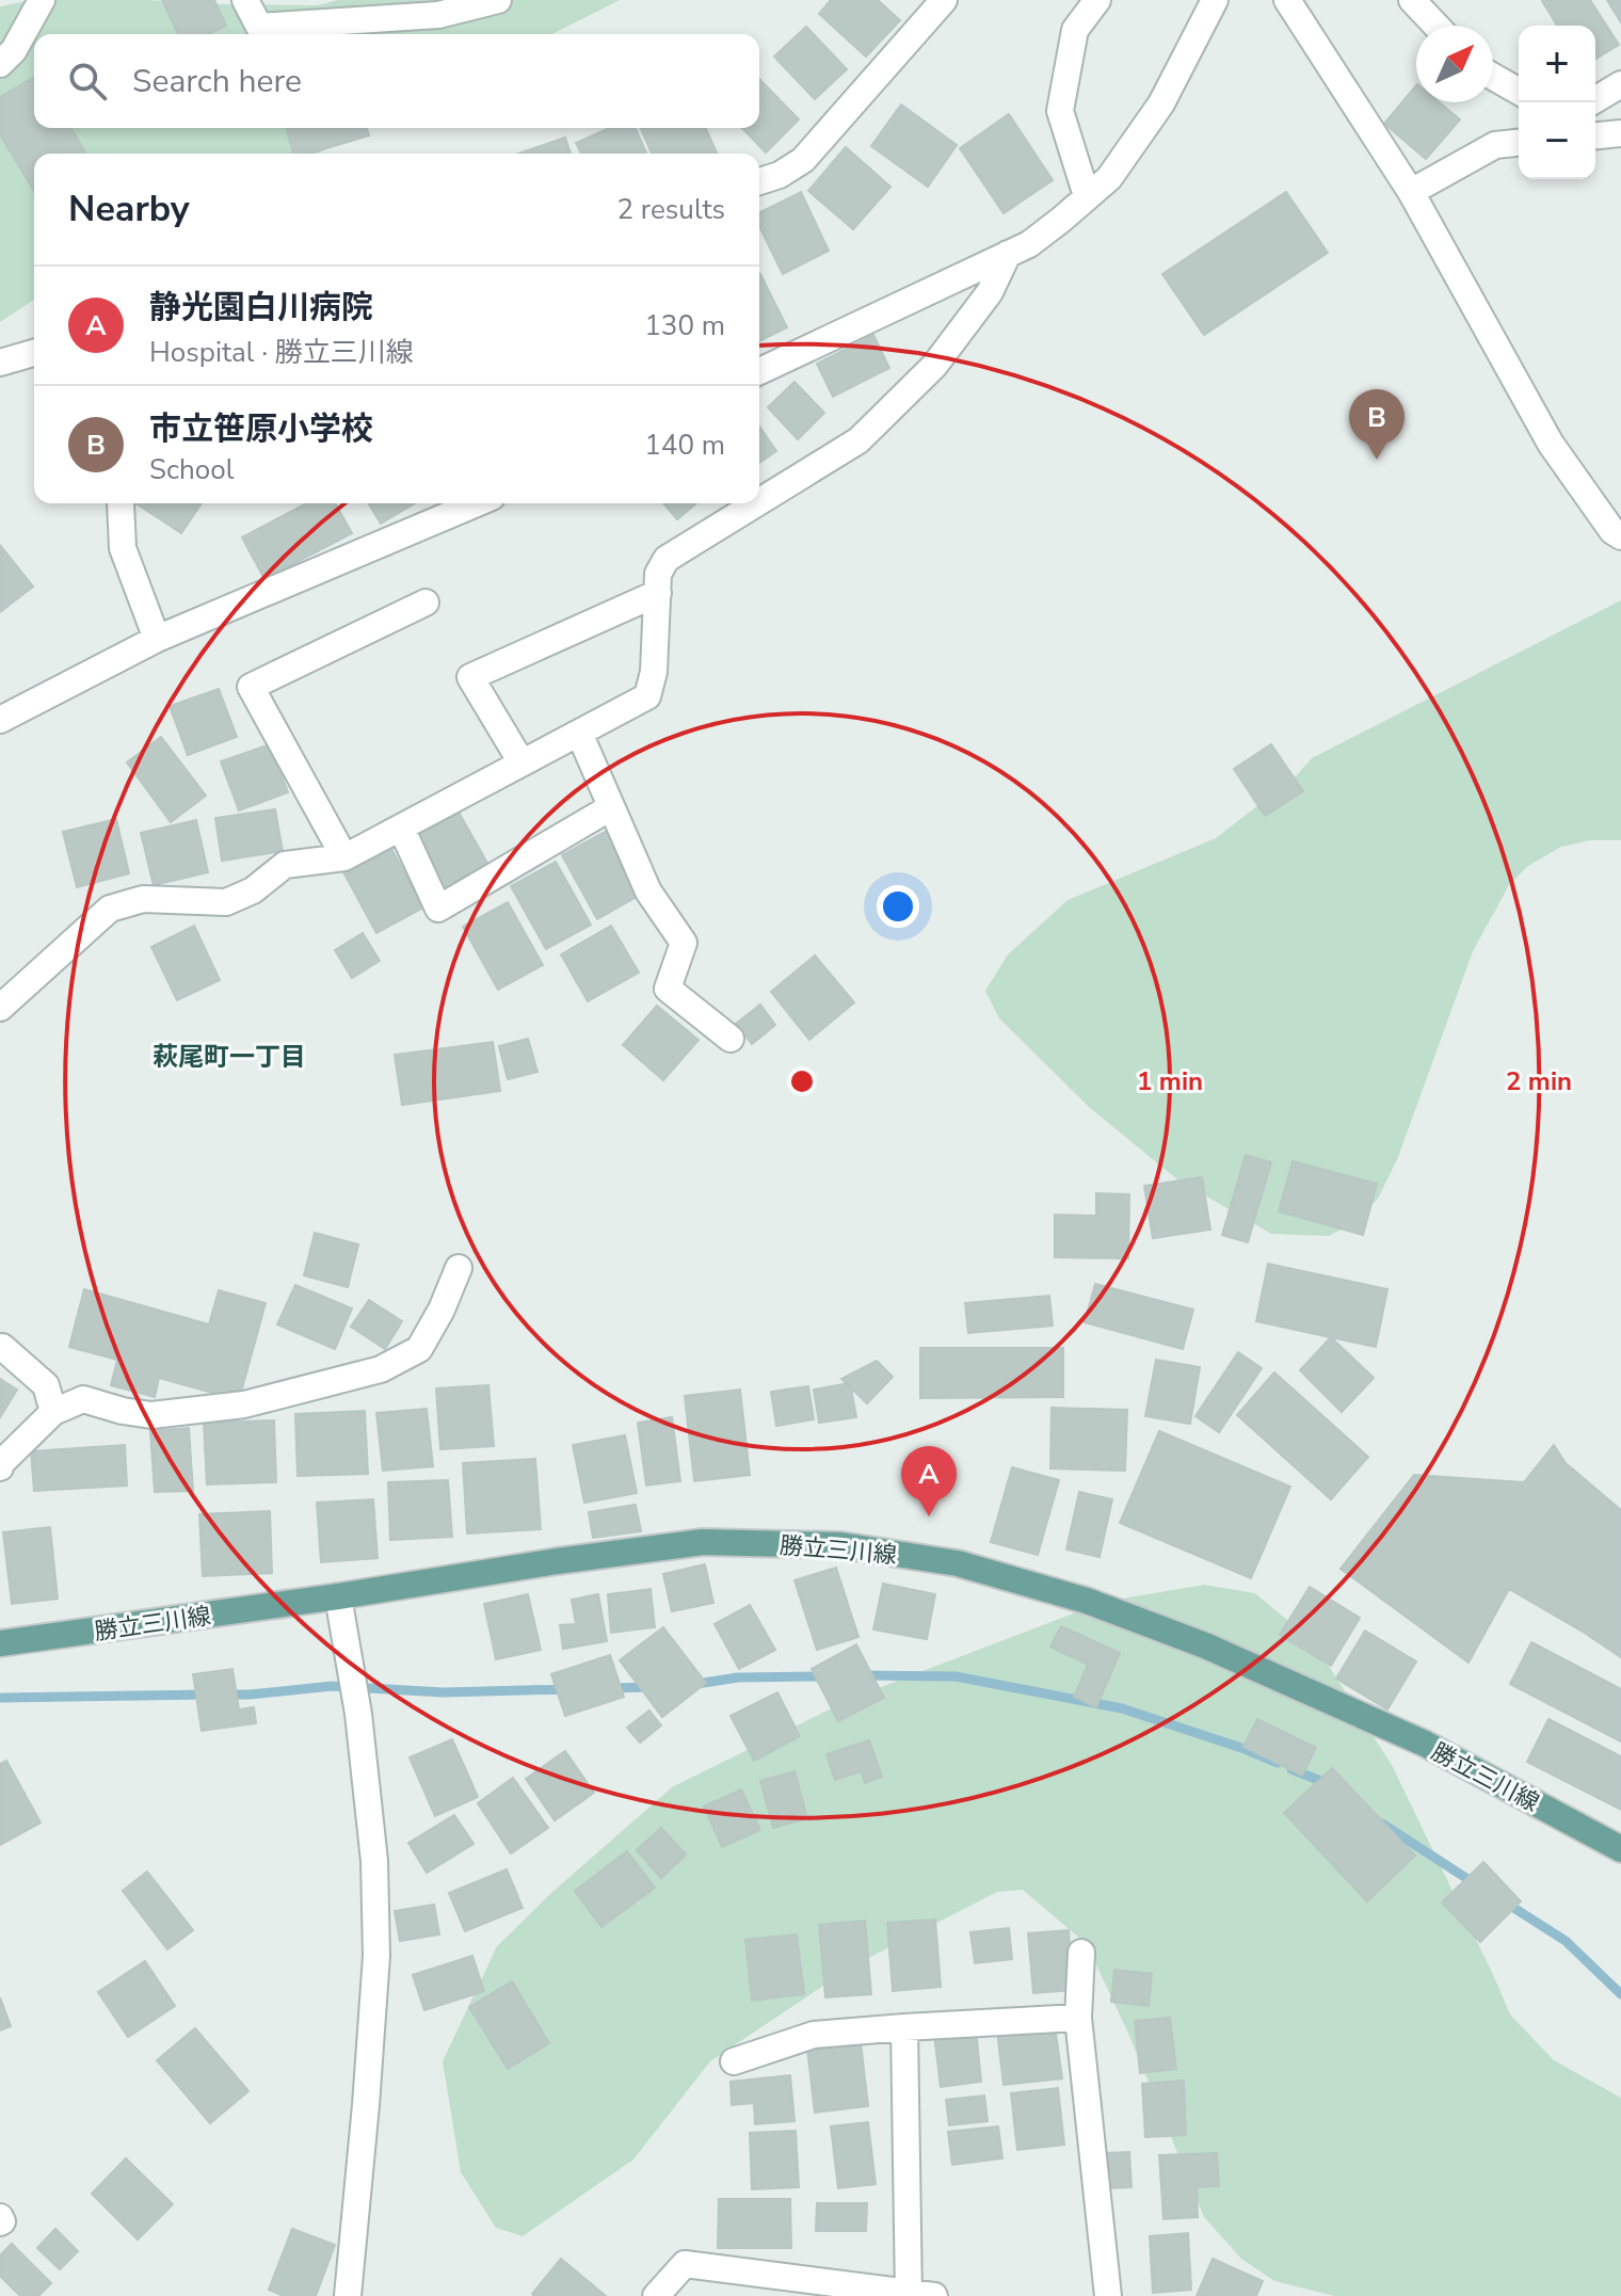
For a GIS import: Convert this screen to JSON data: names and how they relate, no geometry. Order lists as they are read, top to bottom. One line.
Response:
{"streets":{"main road":["勝立三川線"]},"districts":["萩尾町一丁目"],"north":"top right","page":{"map_buttons":["+","−"],"search":"Search here","heading":["Nearby","2 results"],"list":[{"mark":"A","name":"静光園白川病院","note":"Hospital · 勝立三川線","value":"130 m"},{"mark":"B","name":"市立笹原小学校","note":"School","value":"140 m"}],"pins":["B","A"]},"rings":["1 min","2 min"]}
